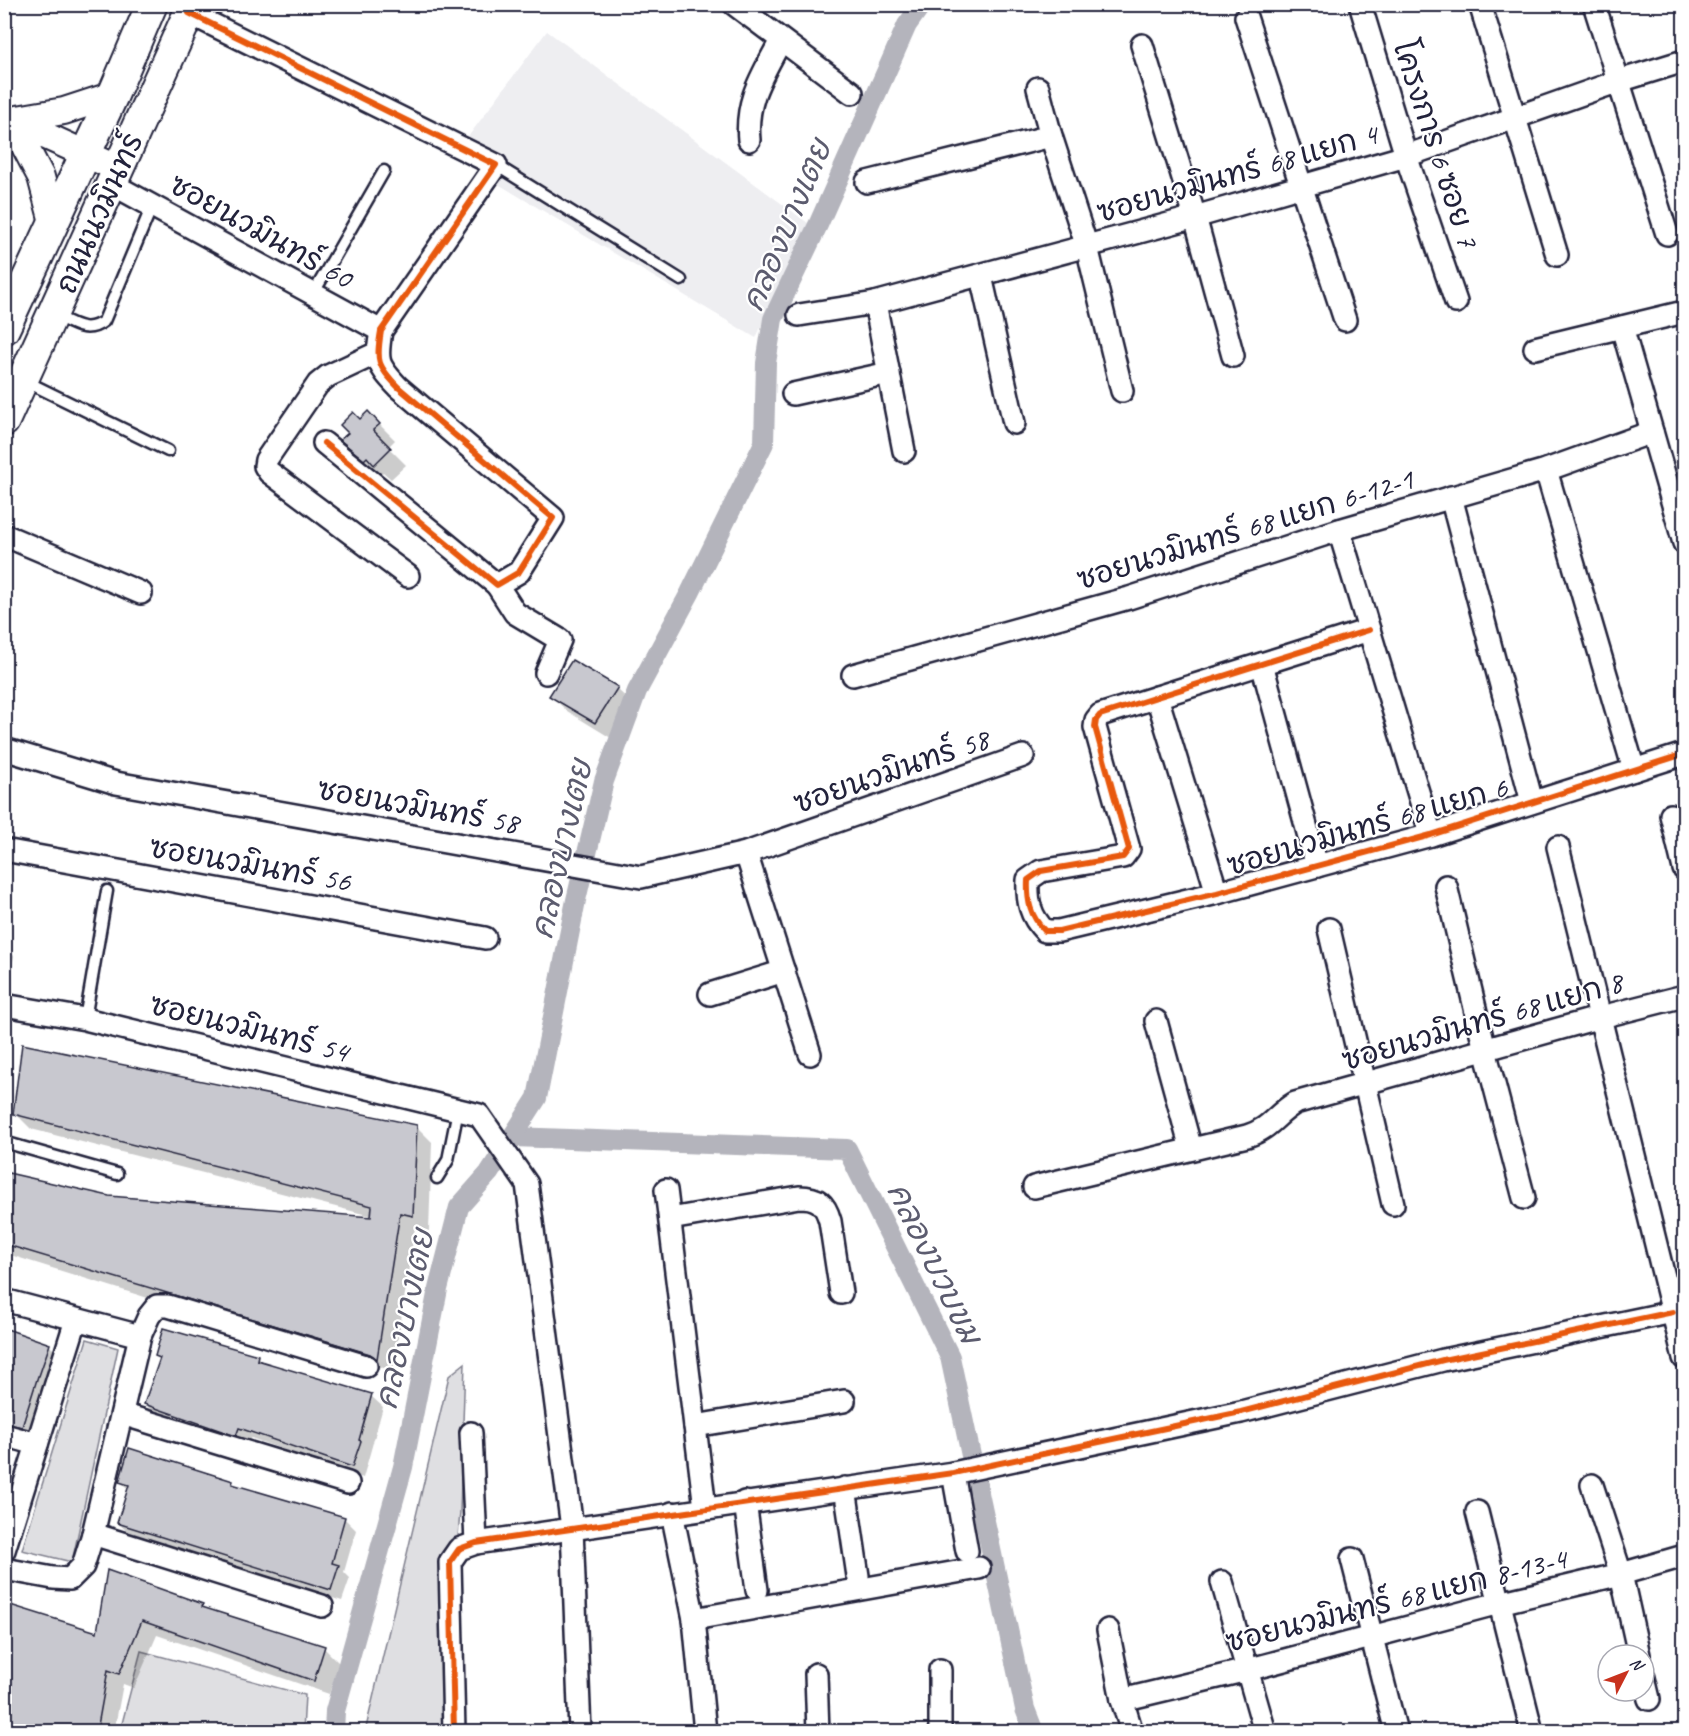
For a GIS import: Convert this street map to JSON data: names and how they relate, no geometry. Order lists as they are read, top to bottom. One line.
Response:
{"streets":{"main road":["ถนนนวมินทร์"],"street":["โครงการ 6 ซอย 7","ซอยนวมินทร์ 68 แยก 4","ซอยนวมินทร์ 60","ซอยนวมินทร์ 68 แยก 6-12-1","ซอยนวมินทร์ 58","ซอยนวมินทร์ 68 แยก 6","ซอยนวมินทร์ 56","ซอยนวมินทร์ 68 แยก 8","ซอยนวมินทร์ 54","ซอยนวมินทร์ 68 แยก 8-13-4"]},"crossings":[["โครงการ 6 ซอย 7","ซอยนวมินทร์ 68 แยก 4"],["ถนนนวมินทร์","ซอยนวมินทร์ 60"]],"water":["คลองบางเตย","คลองบวบขม"],"north":"top right"}
